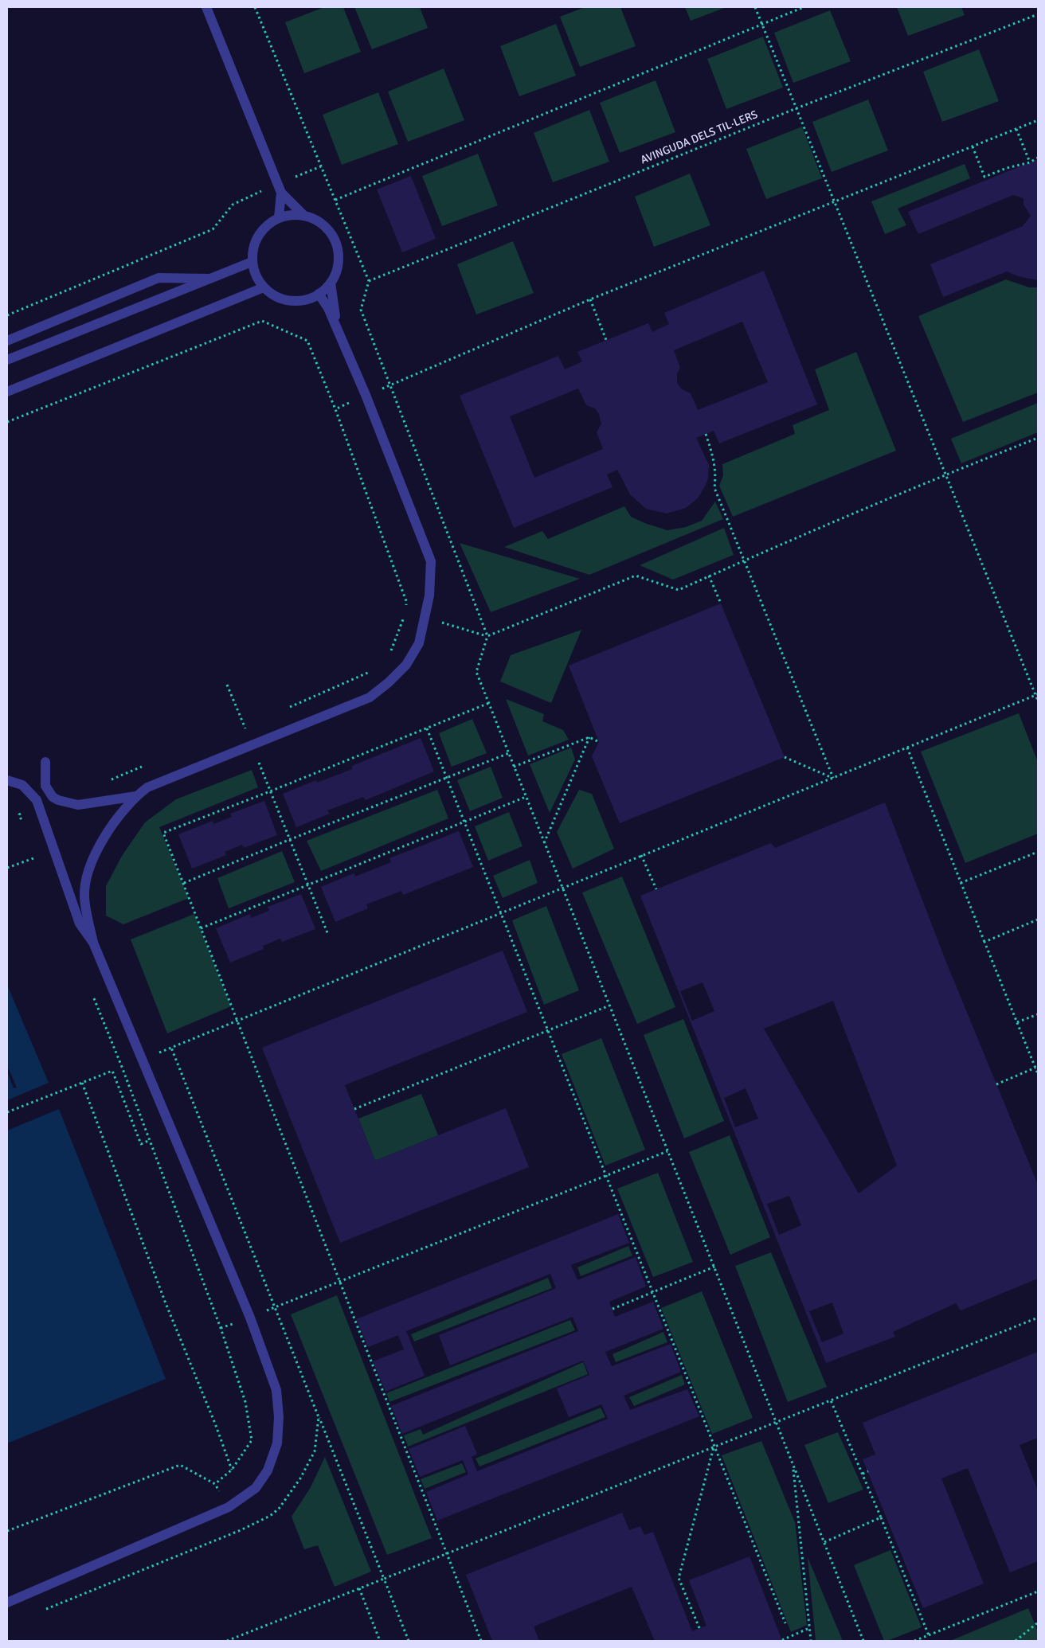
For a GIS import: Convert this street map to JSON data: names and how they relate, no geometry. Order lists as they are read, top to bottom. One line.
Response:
{"streets":{"path":["AVINGUDA DELS TIL·LERS"]}}
